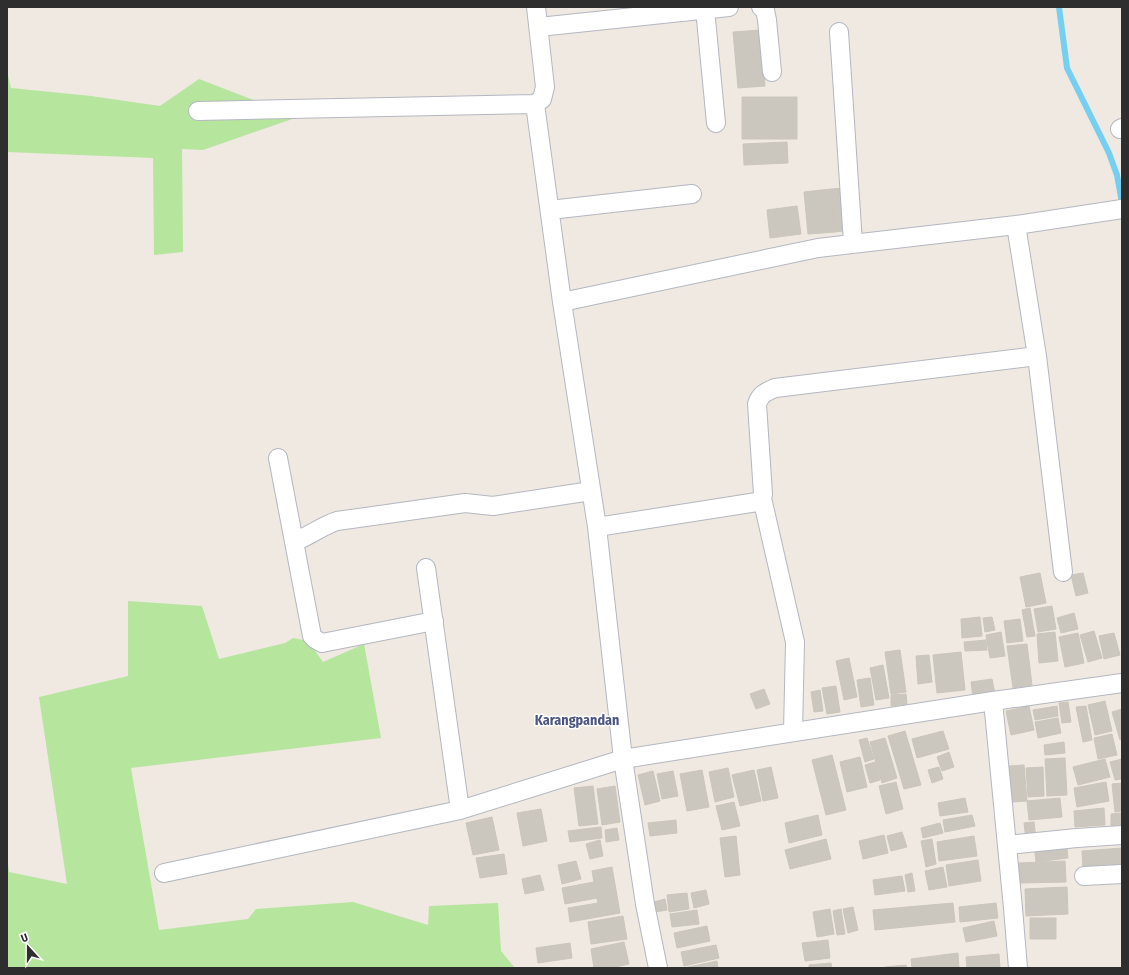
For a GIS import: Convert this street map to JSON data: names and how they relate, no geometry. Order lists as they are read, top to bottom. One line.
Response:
{"districts":["Karangpandan"],"north":"top"}
